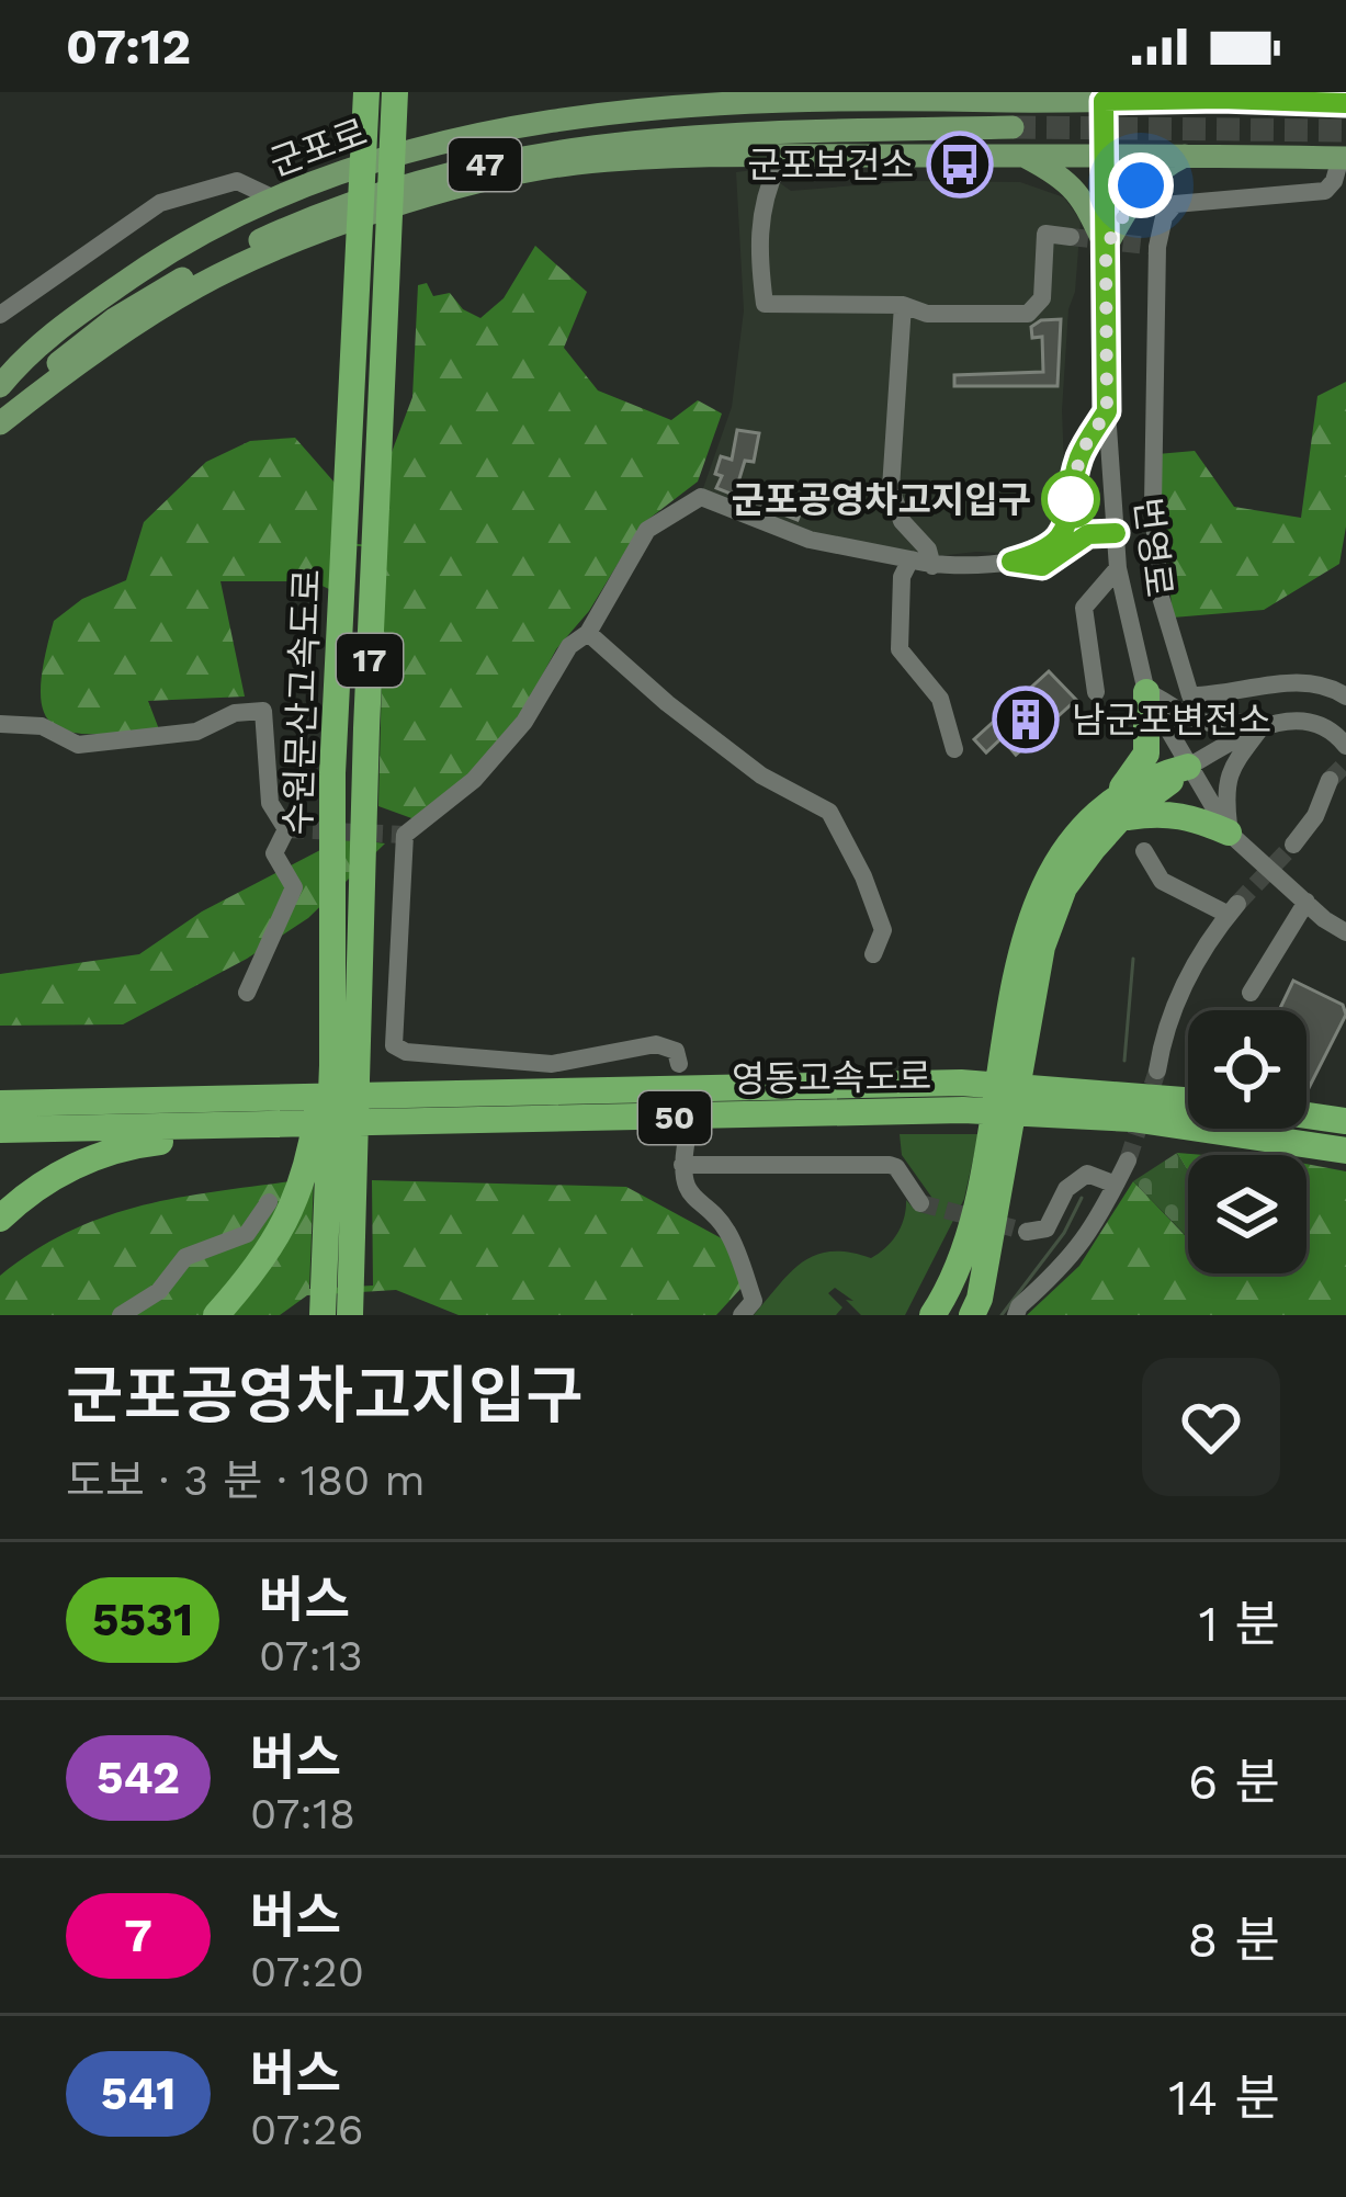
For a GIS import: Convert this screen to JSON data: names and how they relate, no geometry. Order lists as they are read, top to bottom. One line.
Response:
{"streets":{"highway":["17","수원문산고속도로","영동고속도로","50"],"main road":["군포로","47"],"street":["번영로"]},"crossings":[["군포로","번영로"],["47","번영로"]],"places":{"bus stop":["군포보건소"],"other":["군포공영차고지입구"],"building":["남군포변전소"]},"lines":["bus line 5531"],"page":{"status":"07:12","heading":["군포공영차고지입구","도보 · 3 분 · 180 m"],"list":[{"mark":"5531","name":"버스","note":"07:13","value":"1 분"},{"mark":"542","name":"버스","note":"07:18","value":"6 분"},{"mark":"7","name":"버스","note":"07:20","value":"8 분"},{"mark":"541","name":"버스","note":"07:26","value":"14 분"}]}}
